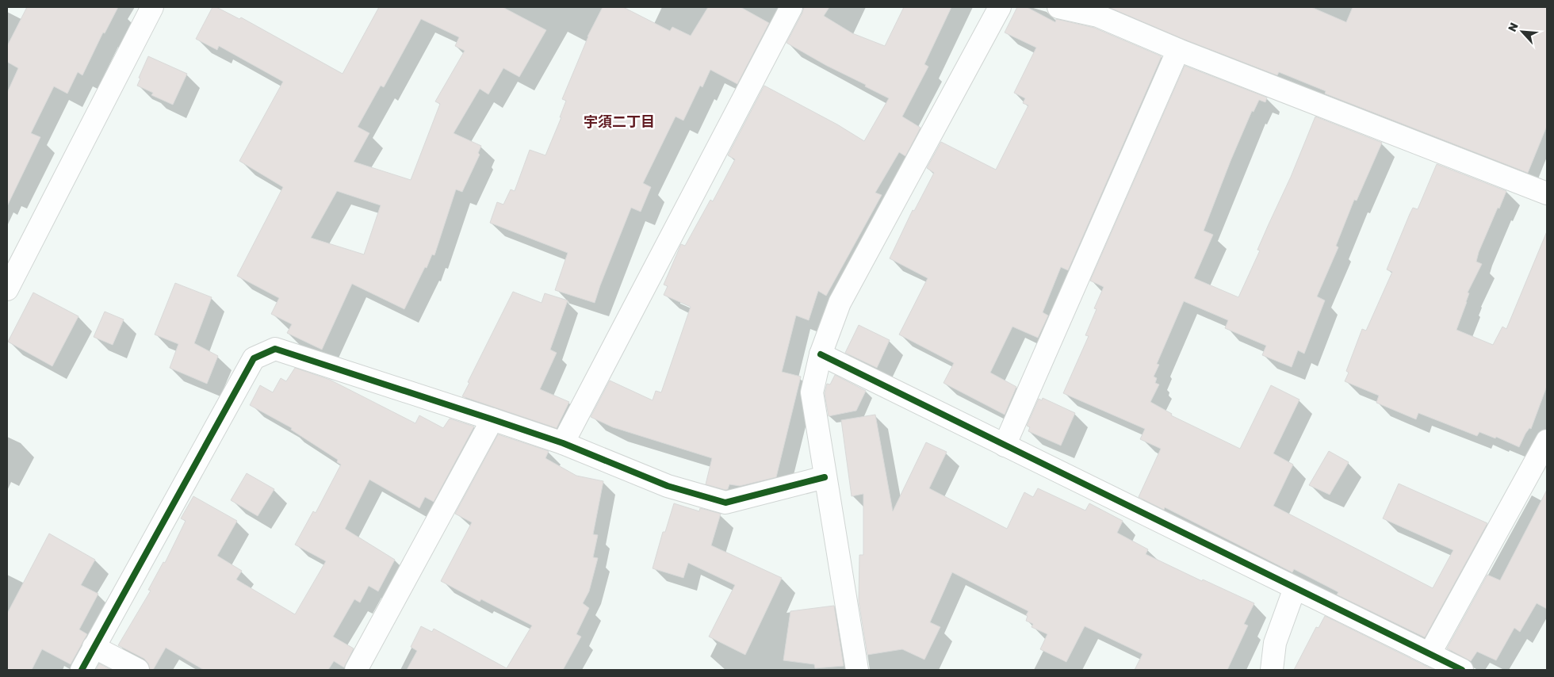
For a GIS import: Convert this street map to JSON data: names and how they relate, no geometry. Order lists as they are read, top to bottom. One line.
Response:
{"districts":["宇須二丁目"],"north":"top left"}
